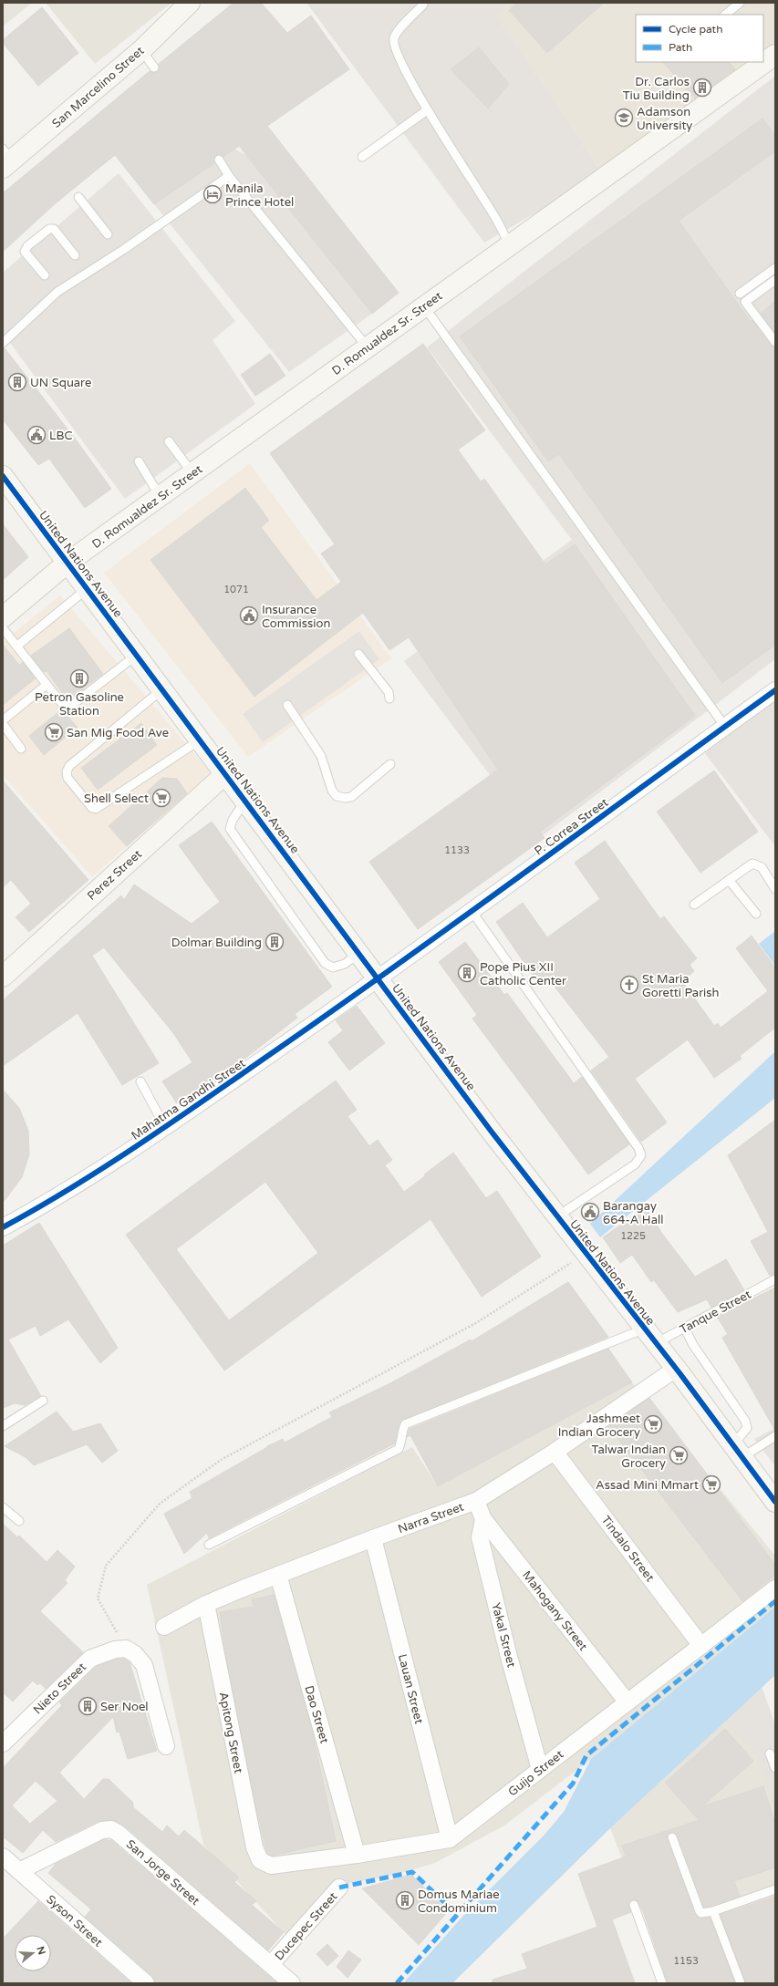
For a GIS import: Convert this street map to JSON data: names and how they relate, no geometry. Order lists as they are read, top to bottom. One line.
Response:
{"streets":{"main road":["San Marcelino Street","D. Romualdez Sr. Street","United Nations Avenue","Perez Street"],"street":["P. Correa Street","Mahatma Gandhi Street","Narra Street","Tindalo Street","Mahogany Street","Yakal Street","Nieto Street","Lauan Street","Dao Street","Apitong Street","Guijo Street","San Jorge Street","Syson Street","Ducepec Street"],"lane":["Tanque Street"]},"crossings":[["D. Romualdez Sr. Street","United Nations Avenue"],["United Nations Avenue","P. Correa Street"],["United Nations Avenue","Perez Street"],["United Nations Avenue","Mahatma Gandhi Street"],["United Nations Avenue","Tanque Street"],["United Nations Avenue","Narra Street"],["P. Correa Street","Mahatma Gandhi Street"],["Narra Street","Tindalo Street"],["Narra Street","Lauan Street"],["Narra Street","Dao Street"],["Narra Street","Apitong Street"],["Tindalo Street","Guijo Street"],["Mahogany Street","Yakal Street"],["Mahogany Street","Guijo Street"],["Yakal Street","Guijo Street"],["Lauan Street","Guijo Street"],["Dao Street","Guijo Street"],["Apitong Street","Guijo Street"],["San Jorge Street","Syson Street"],["San Jorge Street","Ducepec Street"]],"places":{"building":["Dr. Carlos Tiu Building","UN Square","Petron Gasoline Station","Dolmar Building","Pope Pius XII Catholic Center","Ser Noel","Domus Mariae Condominium"],"school or university":["Adamson University"],"hotel":["Manila Prince Hotel"],"public building":["LBC","Insurance Commission","Barangay 664-A Hall"],"supermarket":["San Mig Food Ave","Shell Select","Jashmeet Indian Grocery","Talwar Indian Grocery","Assad Mini Mmart"],"church":["St Maria Goretti Parish"]},"house_numbers":["1071","1133","1225","1153"],"legend":["Cycle path","Path"],"north":"right"}
